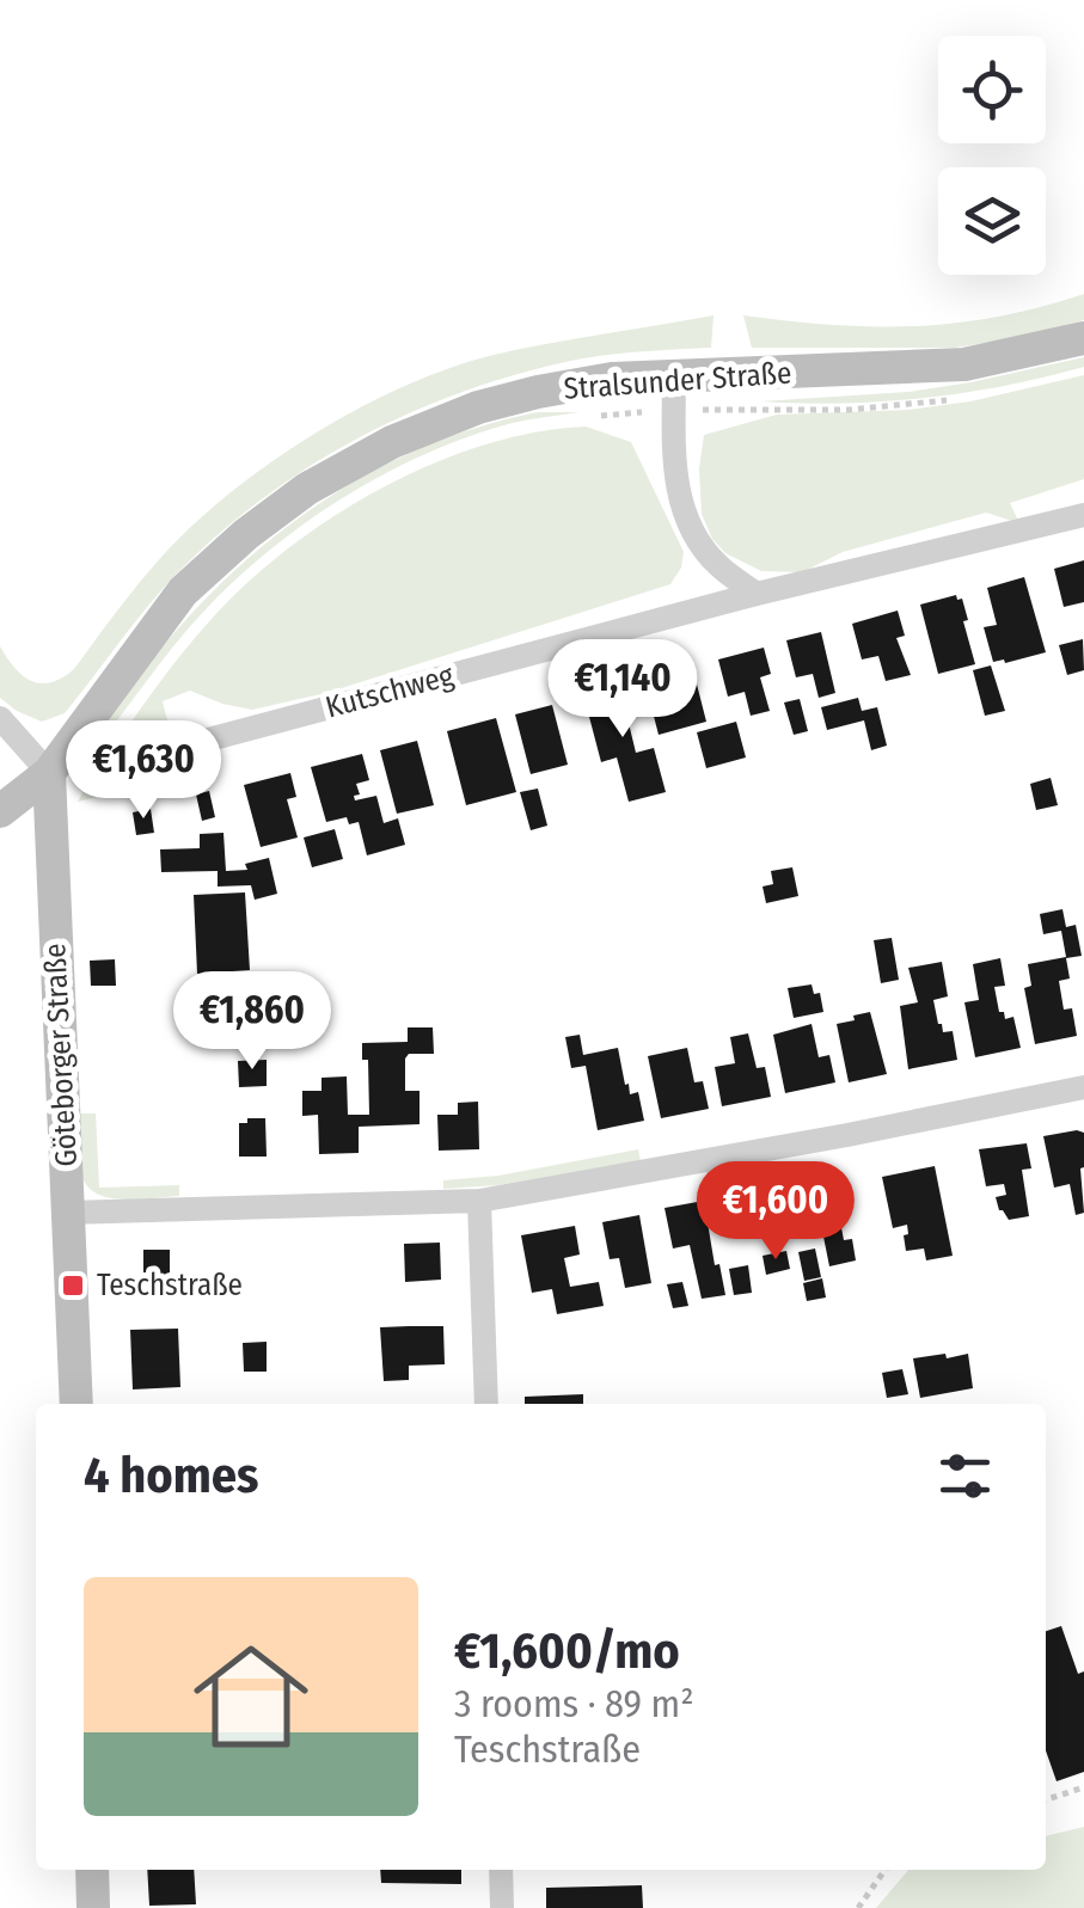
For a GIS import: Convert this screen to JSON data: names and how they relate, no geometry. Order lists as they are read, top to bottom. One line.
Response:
{"streets":{"street":["Stralsunder Straße","Kutschweg","Göteborger Straße"]},"crossings":[["Stralsunder Straße","Göteborger Straße"]],"places":{"transit":["Teschstraße"]},"page":{"price":["€1,140","€1,630","€1,860","€1,600"],"heading":"4 homes","list":[{"name":"€1,600/mo","note":"3 rooms · 89 m² · Teschstraße"}]}}
